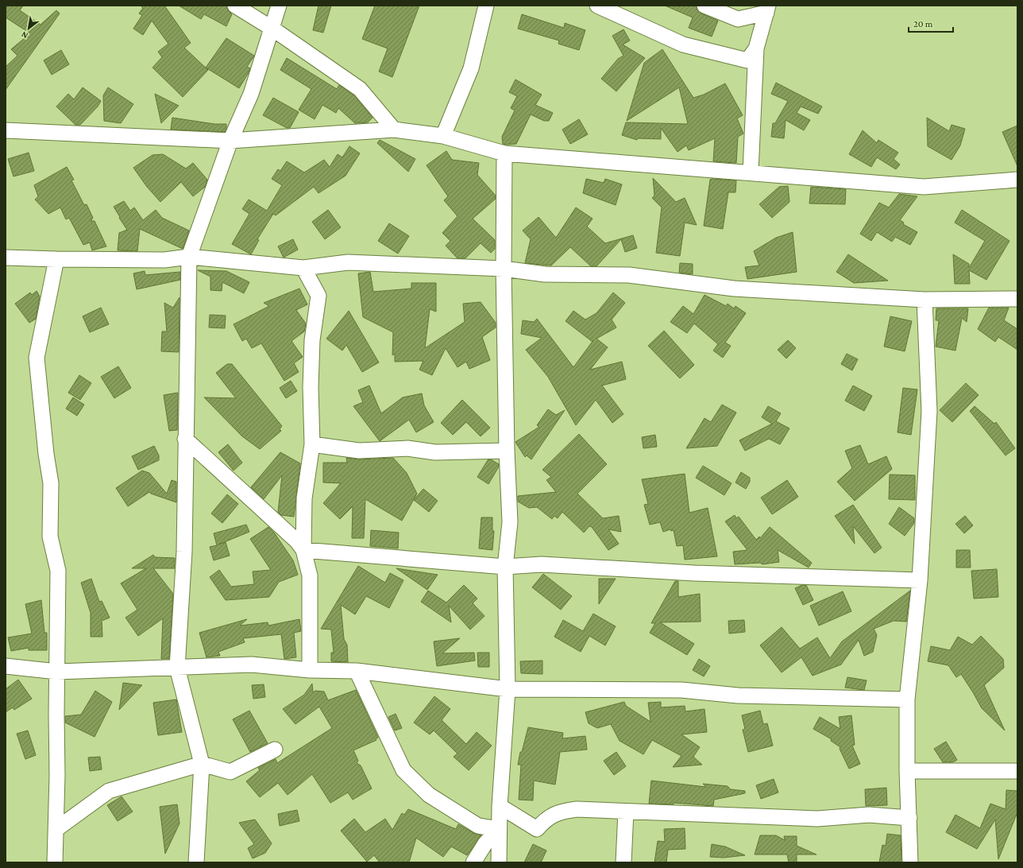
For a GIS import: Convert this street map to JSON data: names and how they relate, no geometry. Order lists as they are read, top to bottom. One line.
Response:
{"scale_bar":"20 m","north":"bottom left"}
